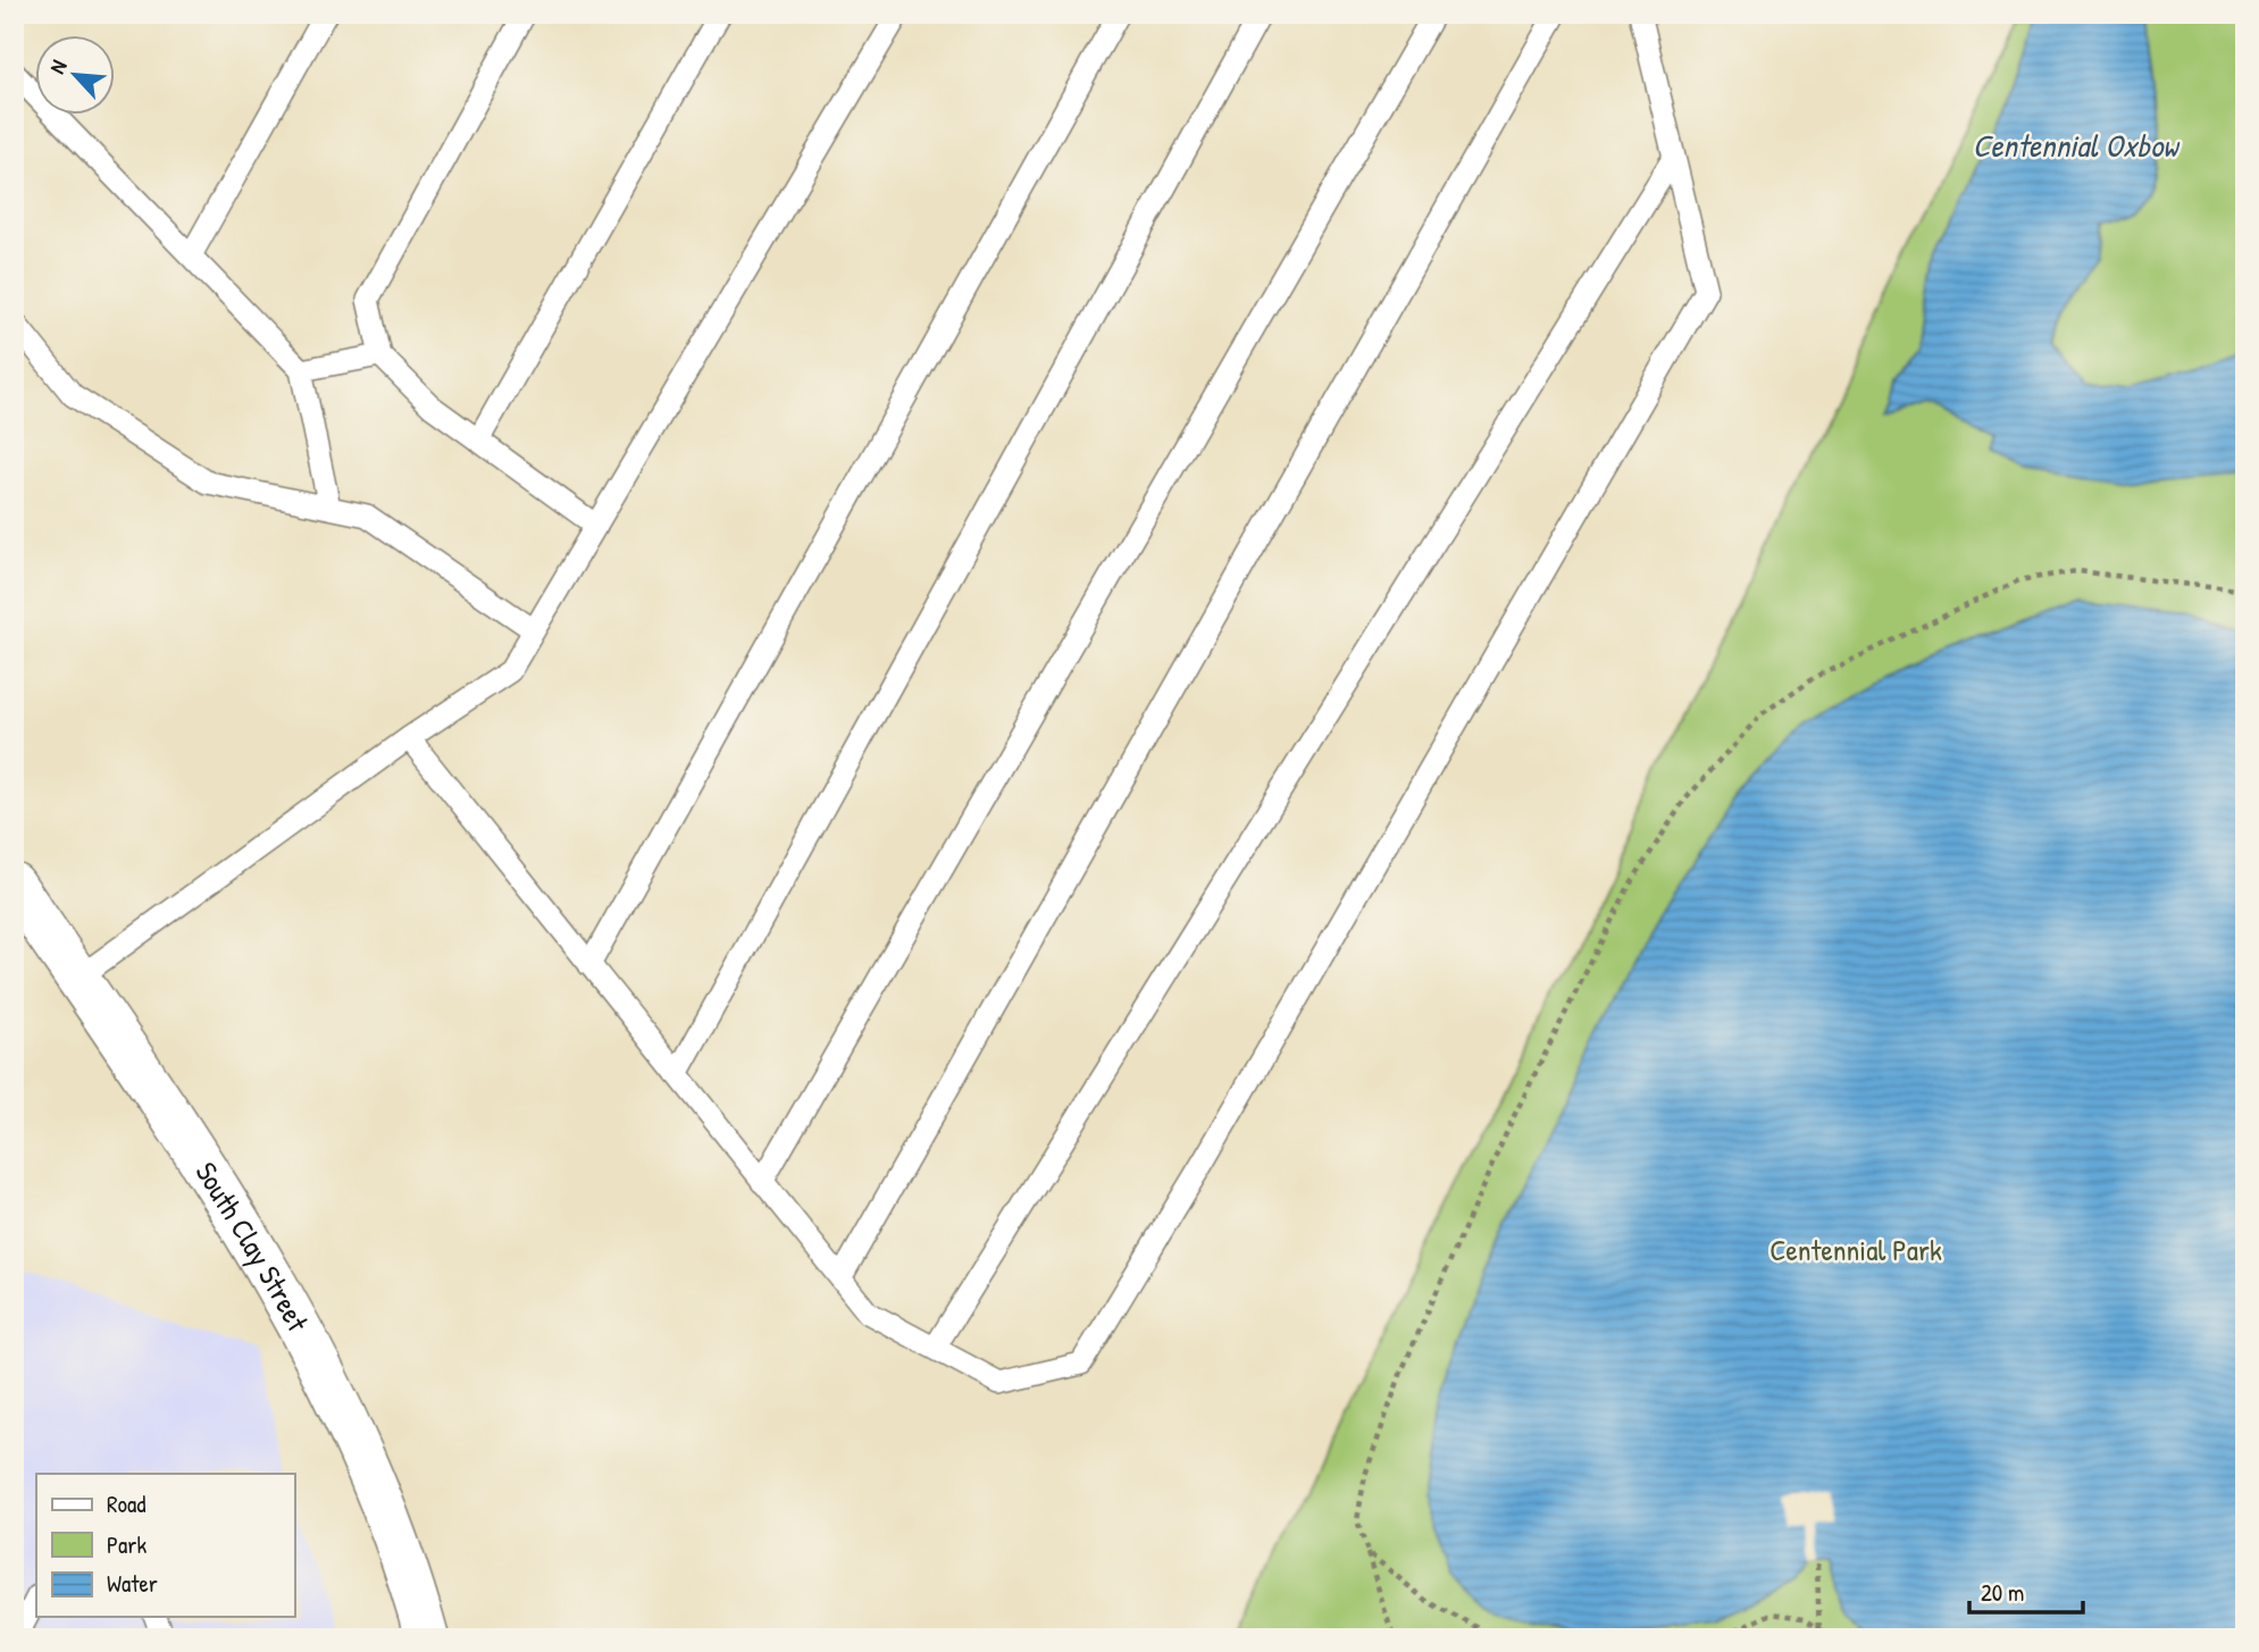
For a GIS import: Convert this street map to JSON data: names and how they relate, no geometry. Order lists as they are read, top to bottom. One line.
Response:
{"streets":{"street":["South Clay Street"]},"water":["Centennial Oxbow"],"parks":["Centennial Park"],"legend":["Road","Park","Water"],"scale_bar":"20 m","north":"top left"}
